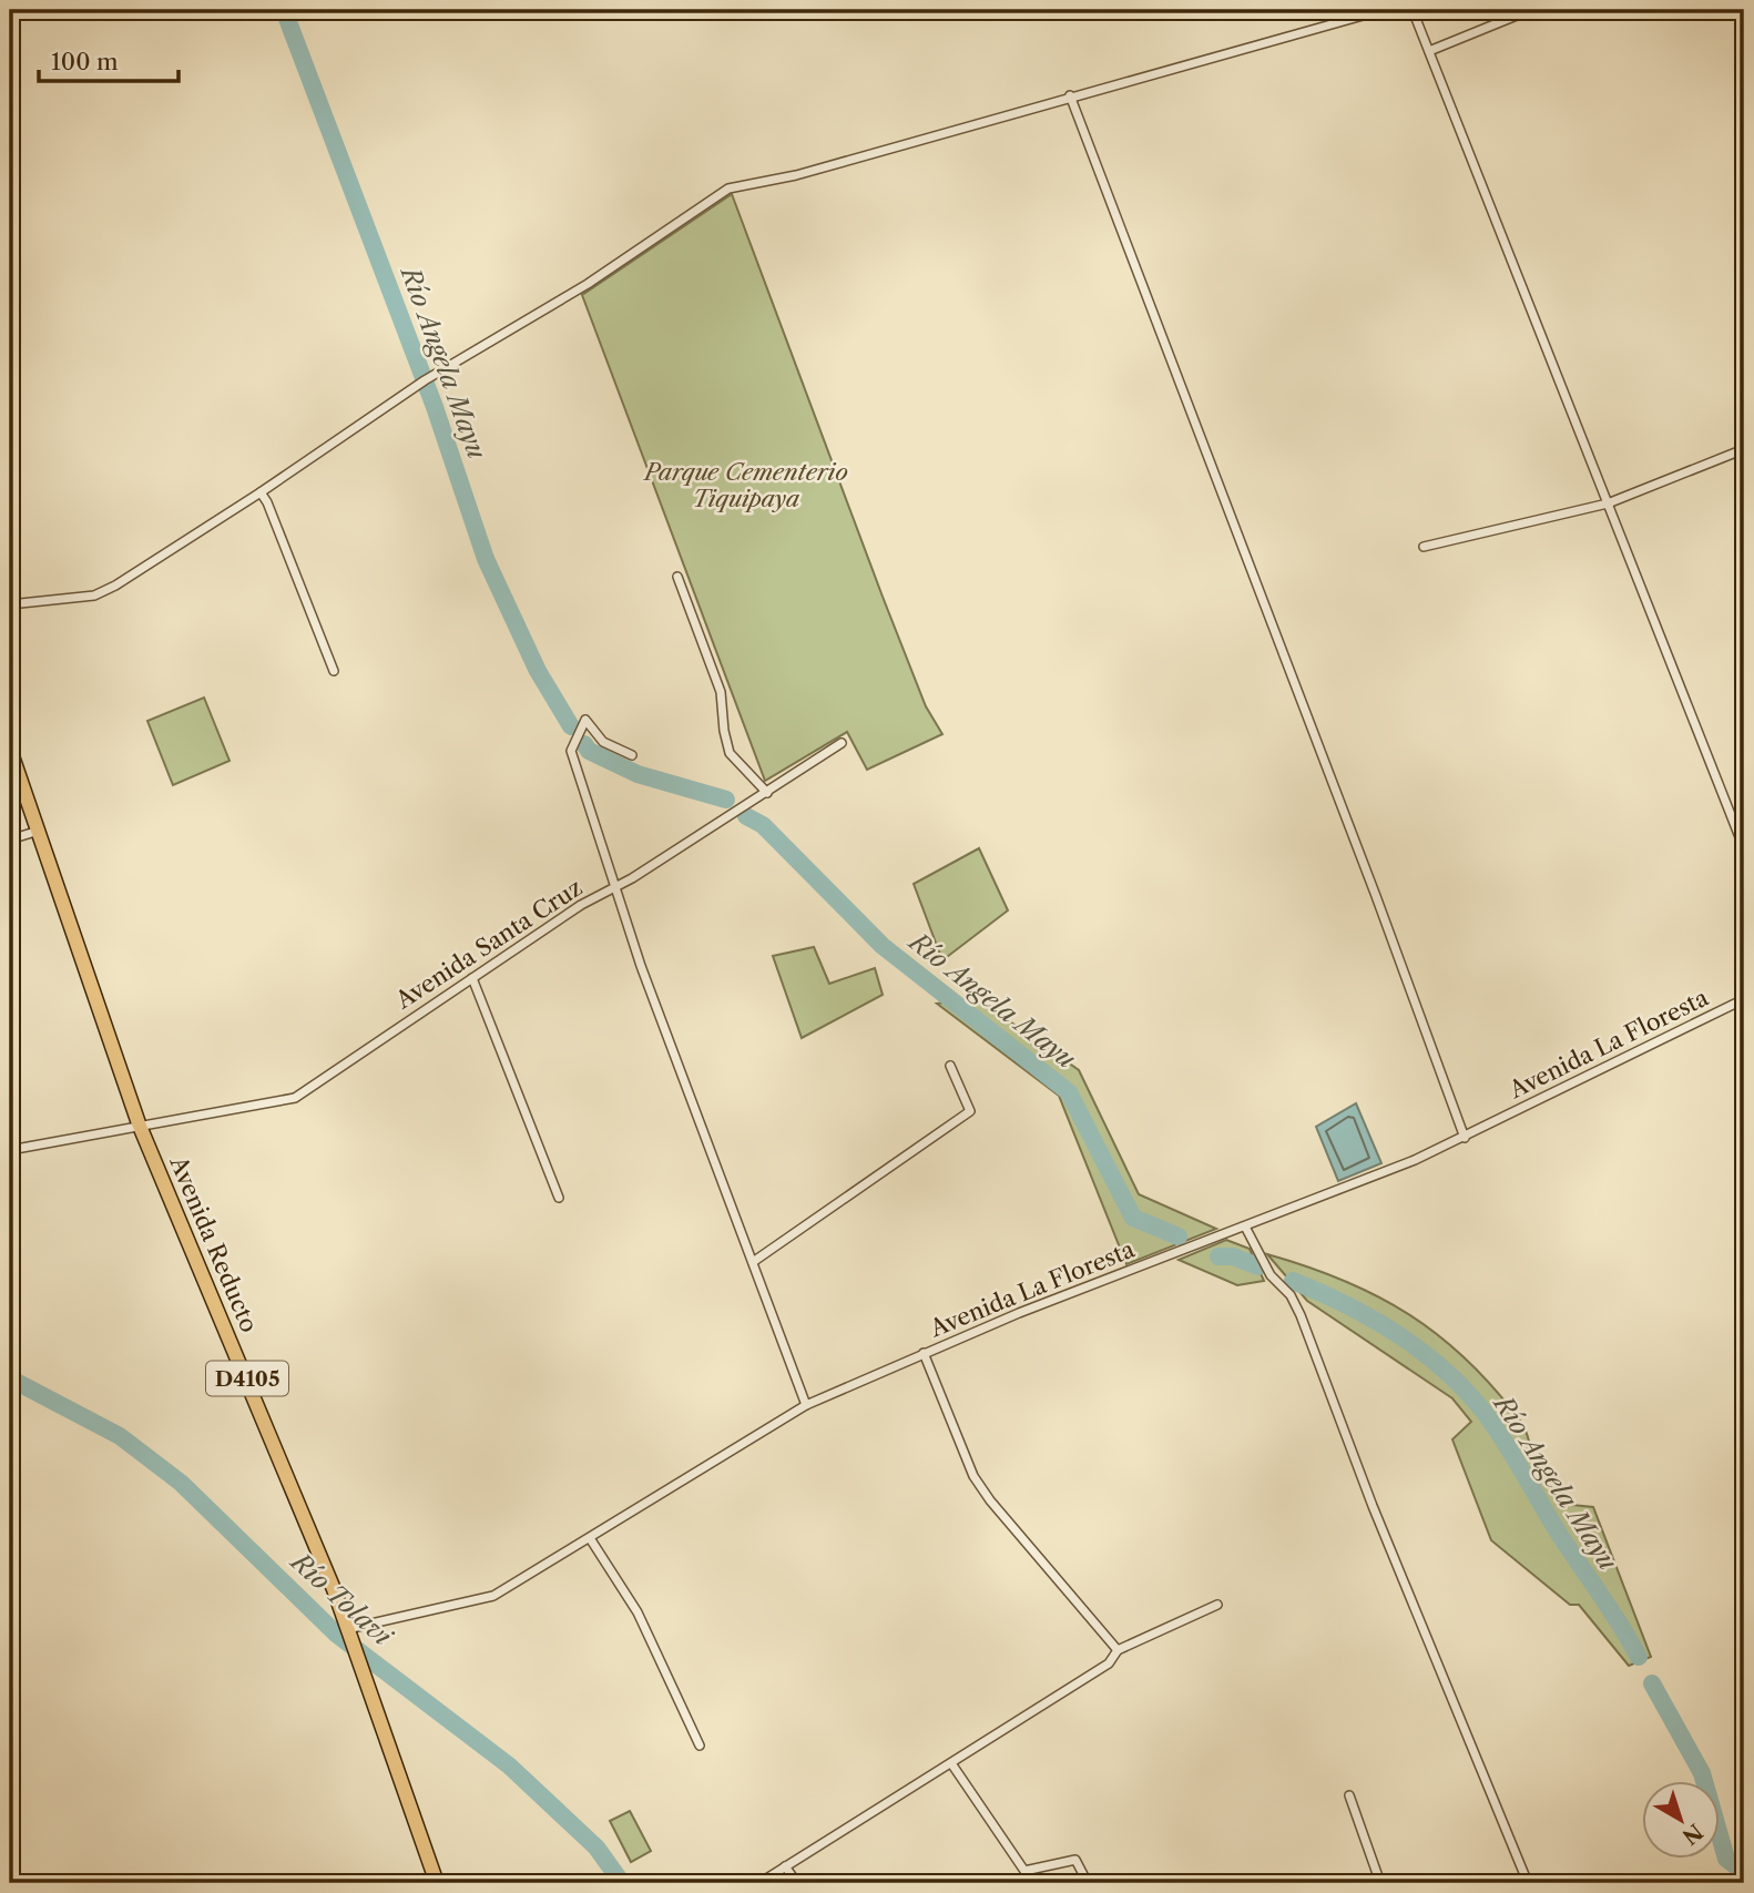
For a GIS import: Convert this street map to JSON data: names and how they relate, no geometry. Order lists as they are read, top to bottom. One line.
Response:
{"streets":{"main road":["Avenida Reducto","D4105"],"street":["Avenida Santa Cruz","Avenida La Floresta"]},"crossings":[["Avenida Santa Cruz","Avenida Reducto"],["Avenida La Floresta","Avenida Reducto"]],"water":["Río Angela Mayu","Río Tolavi"],"parks":["Parque Cementerio Tiquipaya"],"scale_bar":"100 m","north":"bottom right"}
